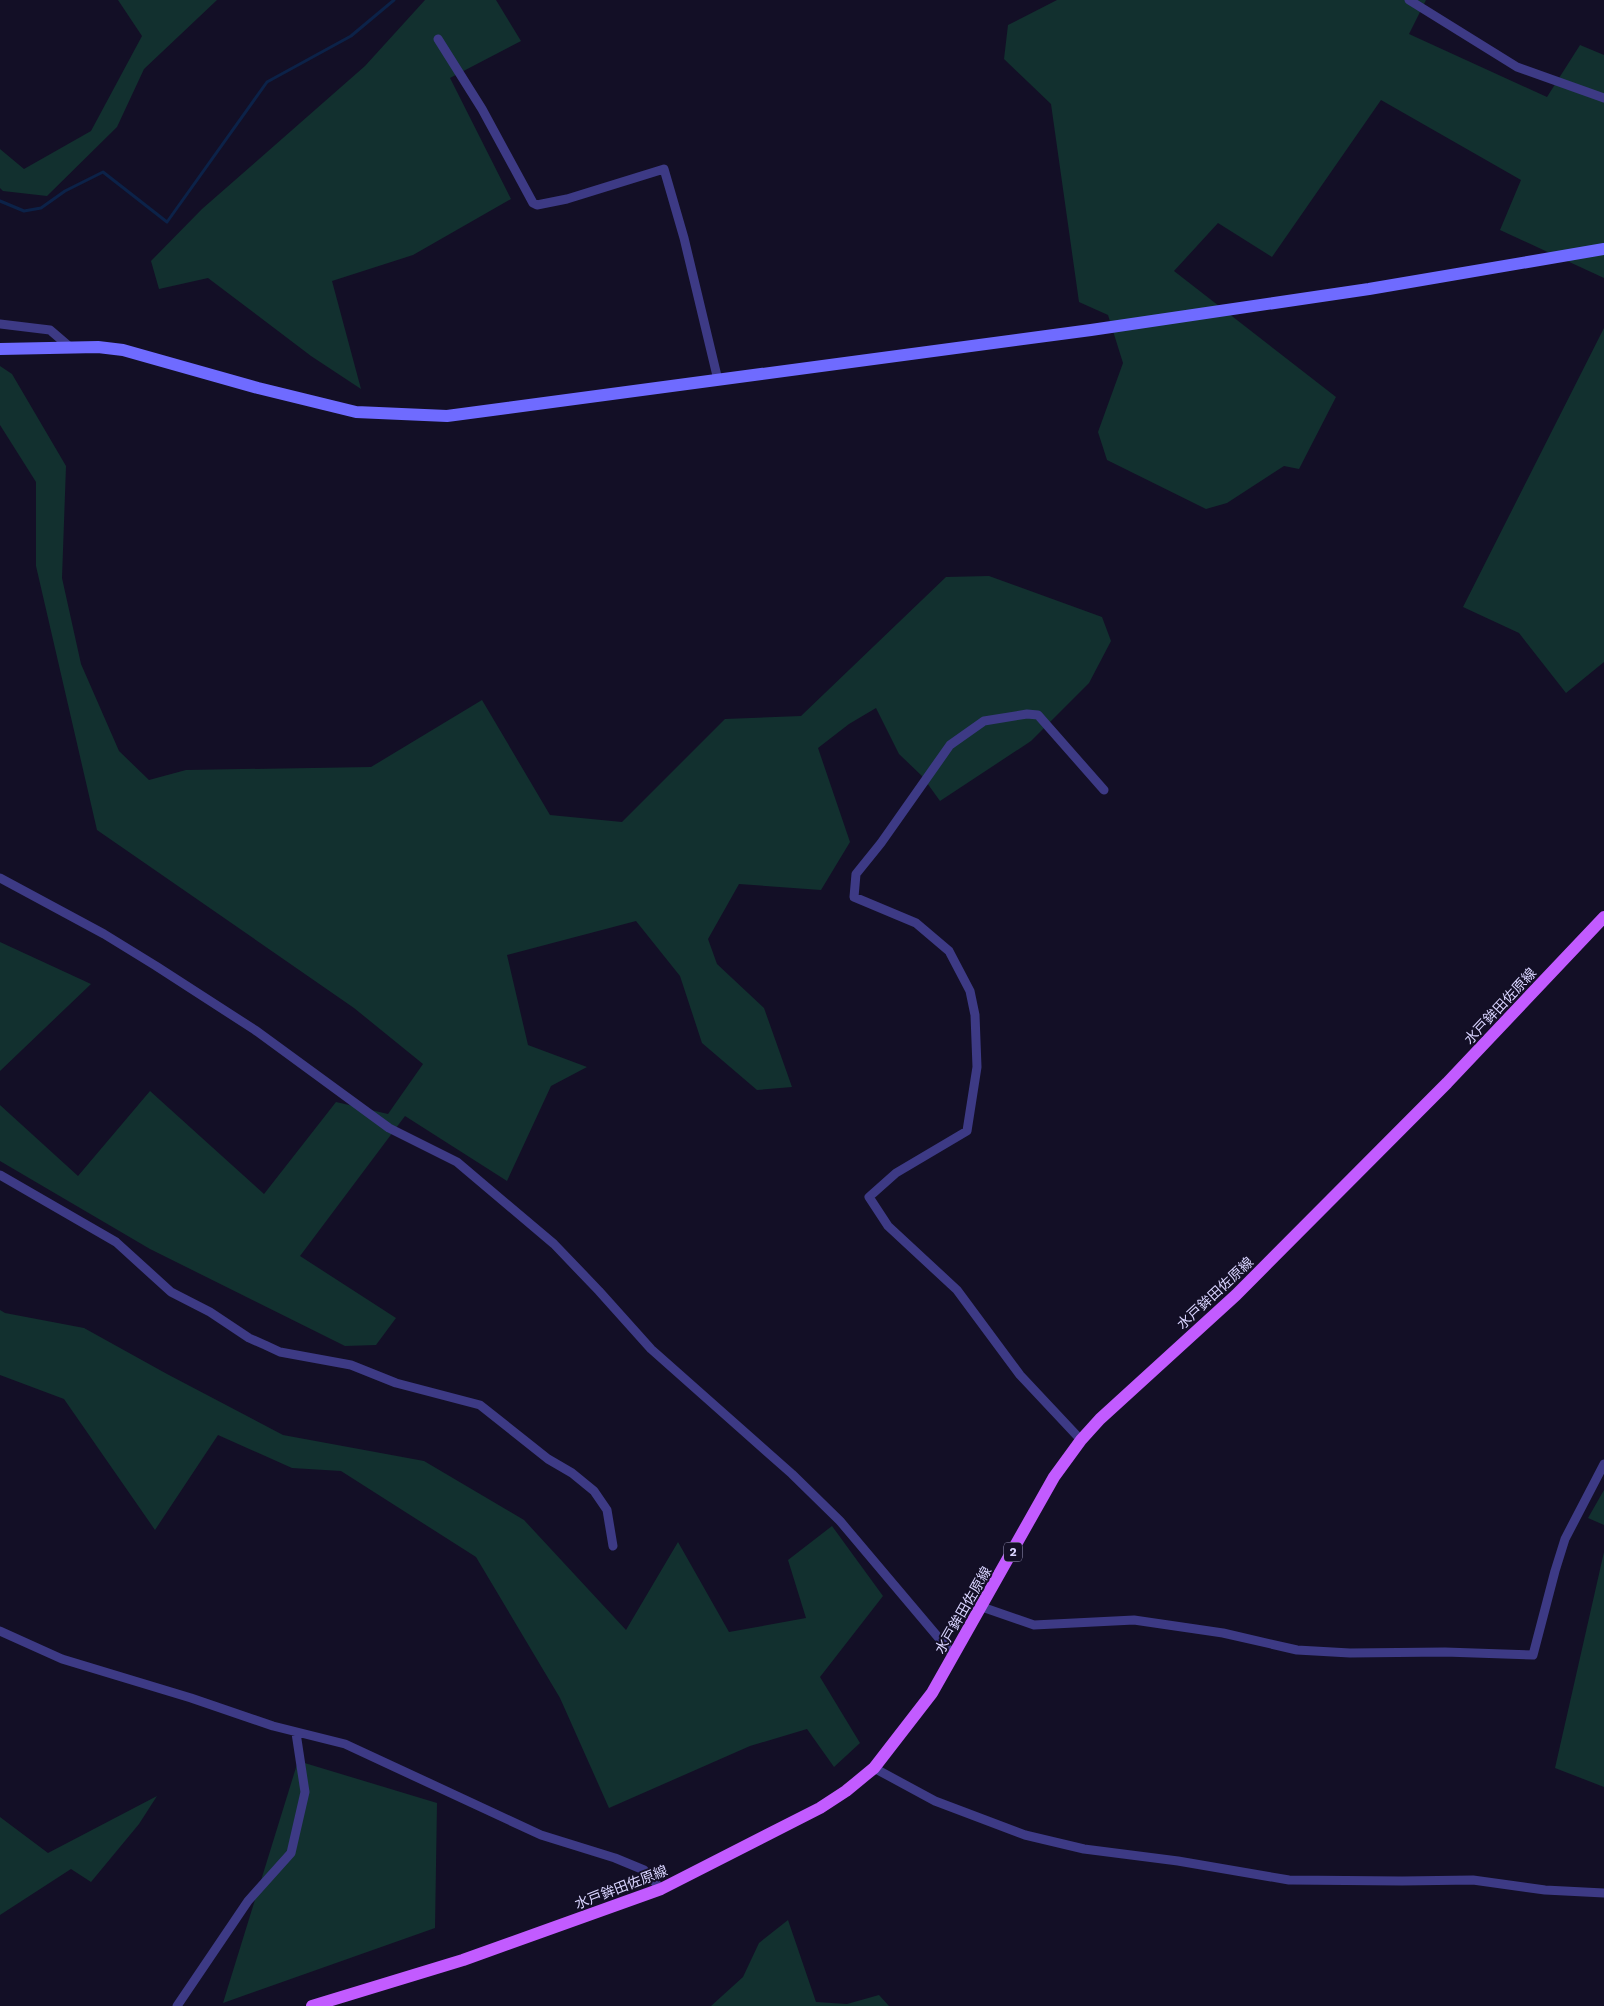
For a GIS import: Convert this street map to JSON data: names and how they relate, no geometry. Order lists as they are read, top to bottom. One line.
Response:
{"streets":{"main road":["水戸鉾田佐原線","2"]}}
